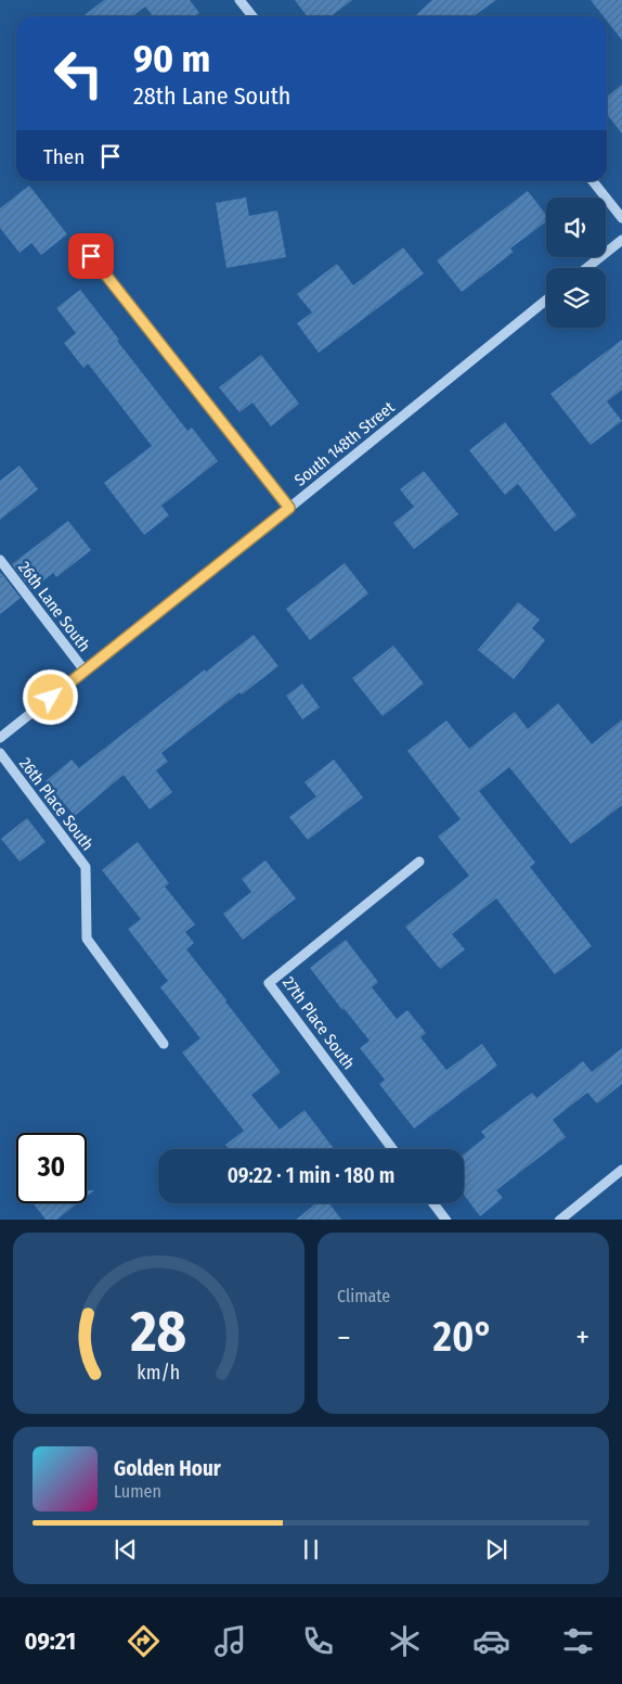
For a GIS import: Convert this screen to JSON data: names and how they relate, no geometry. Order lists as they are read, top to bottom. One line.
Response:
{"streets":{"street":["South 148th Street","26th Lane South","26th Place South","27th Place South"]},"crossings":[["South 148th Street","26th Lane South"]],"page":{"turn":["90 m","28th Lane South"],"then":"Then","limit":"30","trip":"09:22 · 1 min · 180 m","tile":"Climate","heat":["−","20°","+"],"song":["Golden Hour","Lumen"],"tabs":"09:21","gauge":["28","km/h"]}}
